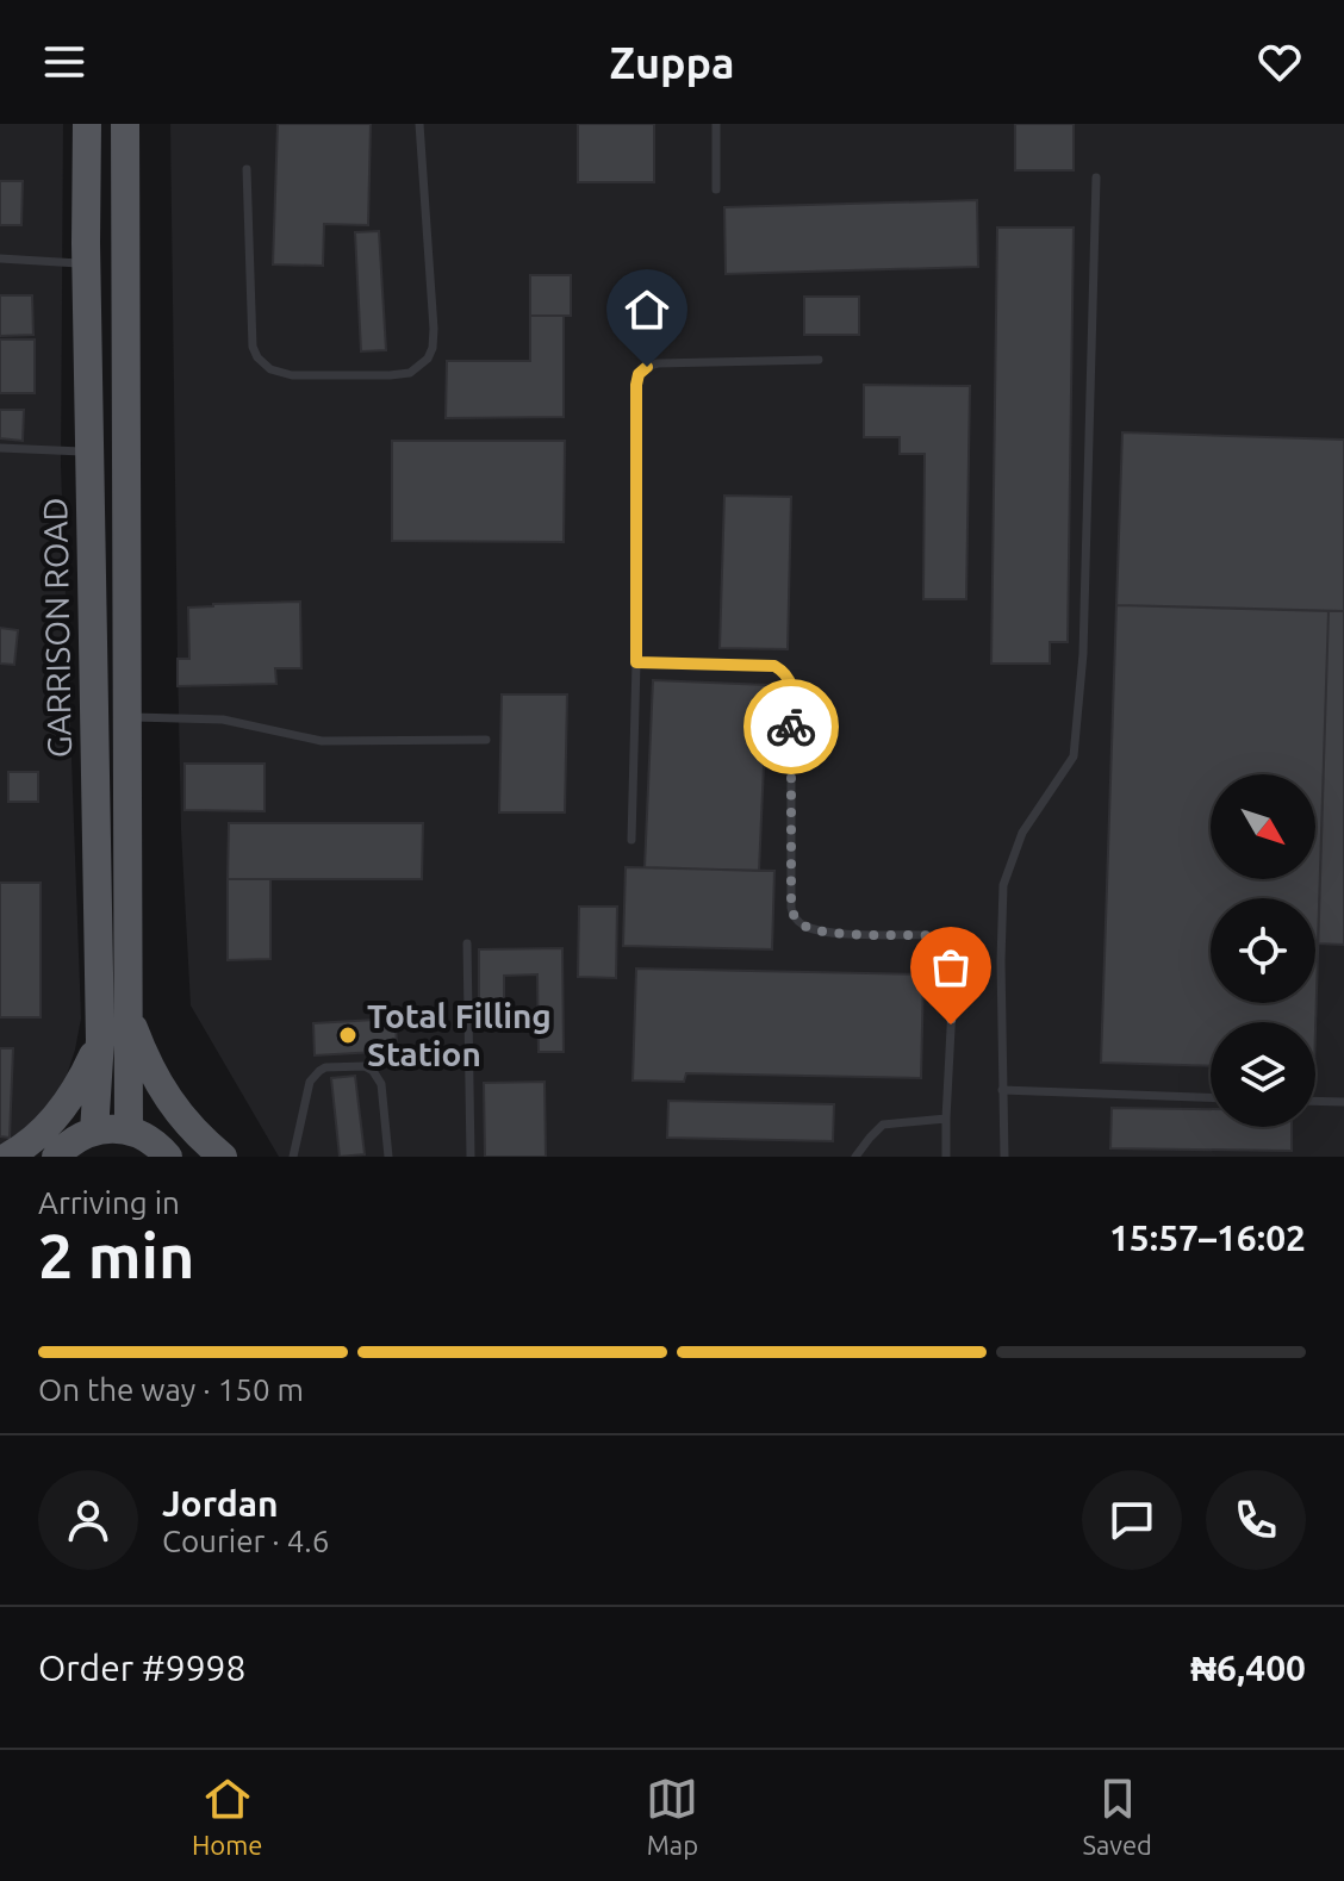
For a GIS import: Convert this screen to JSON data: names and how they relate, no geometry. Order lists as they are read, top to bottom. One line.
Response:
{"streets":{"main road":["GARRISON ROAD"]},"places":["Total Filling Station"],"north":"bottom right","page":{"header":"Zuppa","heading":["2 min","Arriving in","15:57–16:02"],"panel":["Jordan","Courier · 4.6","Order #9998","₦6,400"],"bar":"On the way · 150 m","tabs":["Home","Map","Saved"]}}
